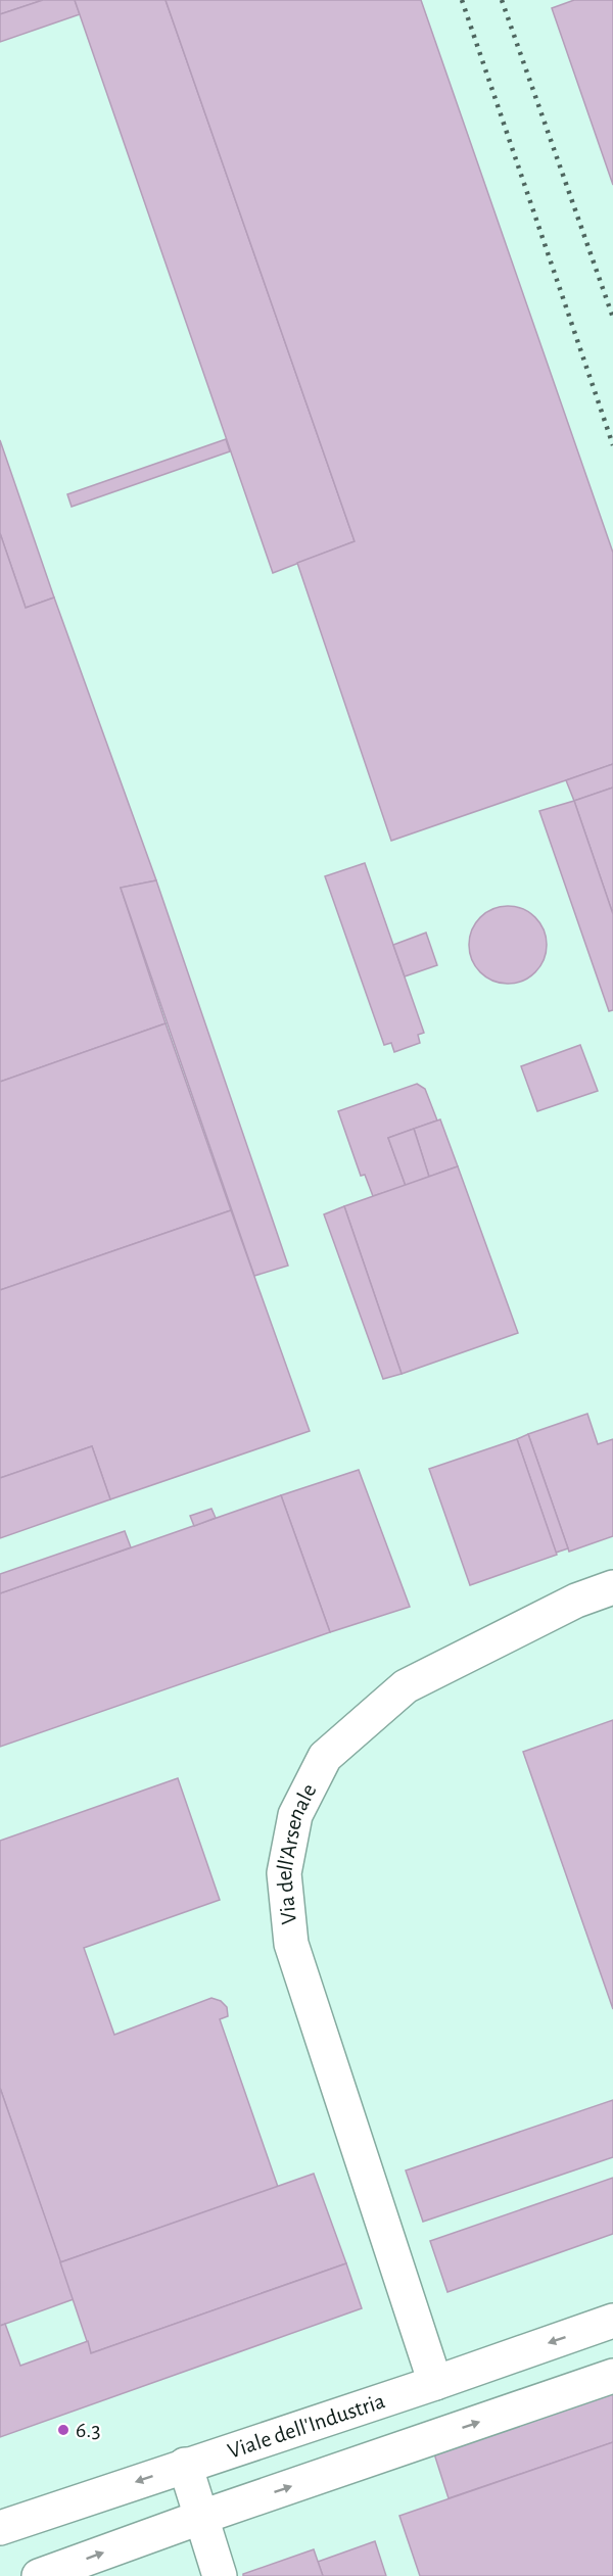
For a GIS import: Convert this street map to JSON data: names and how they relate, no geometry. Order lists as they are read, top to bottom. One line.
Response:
{"streets":{"street":["Via dell'Arsenale","Viale dell'Industria"]},"crossings":[["Via dell'Arsenale","Viale dell'Industria"]],"places":["6.3"]}
